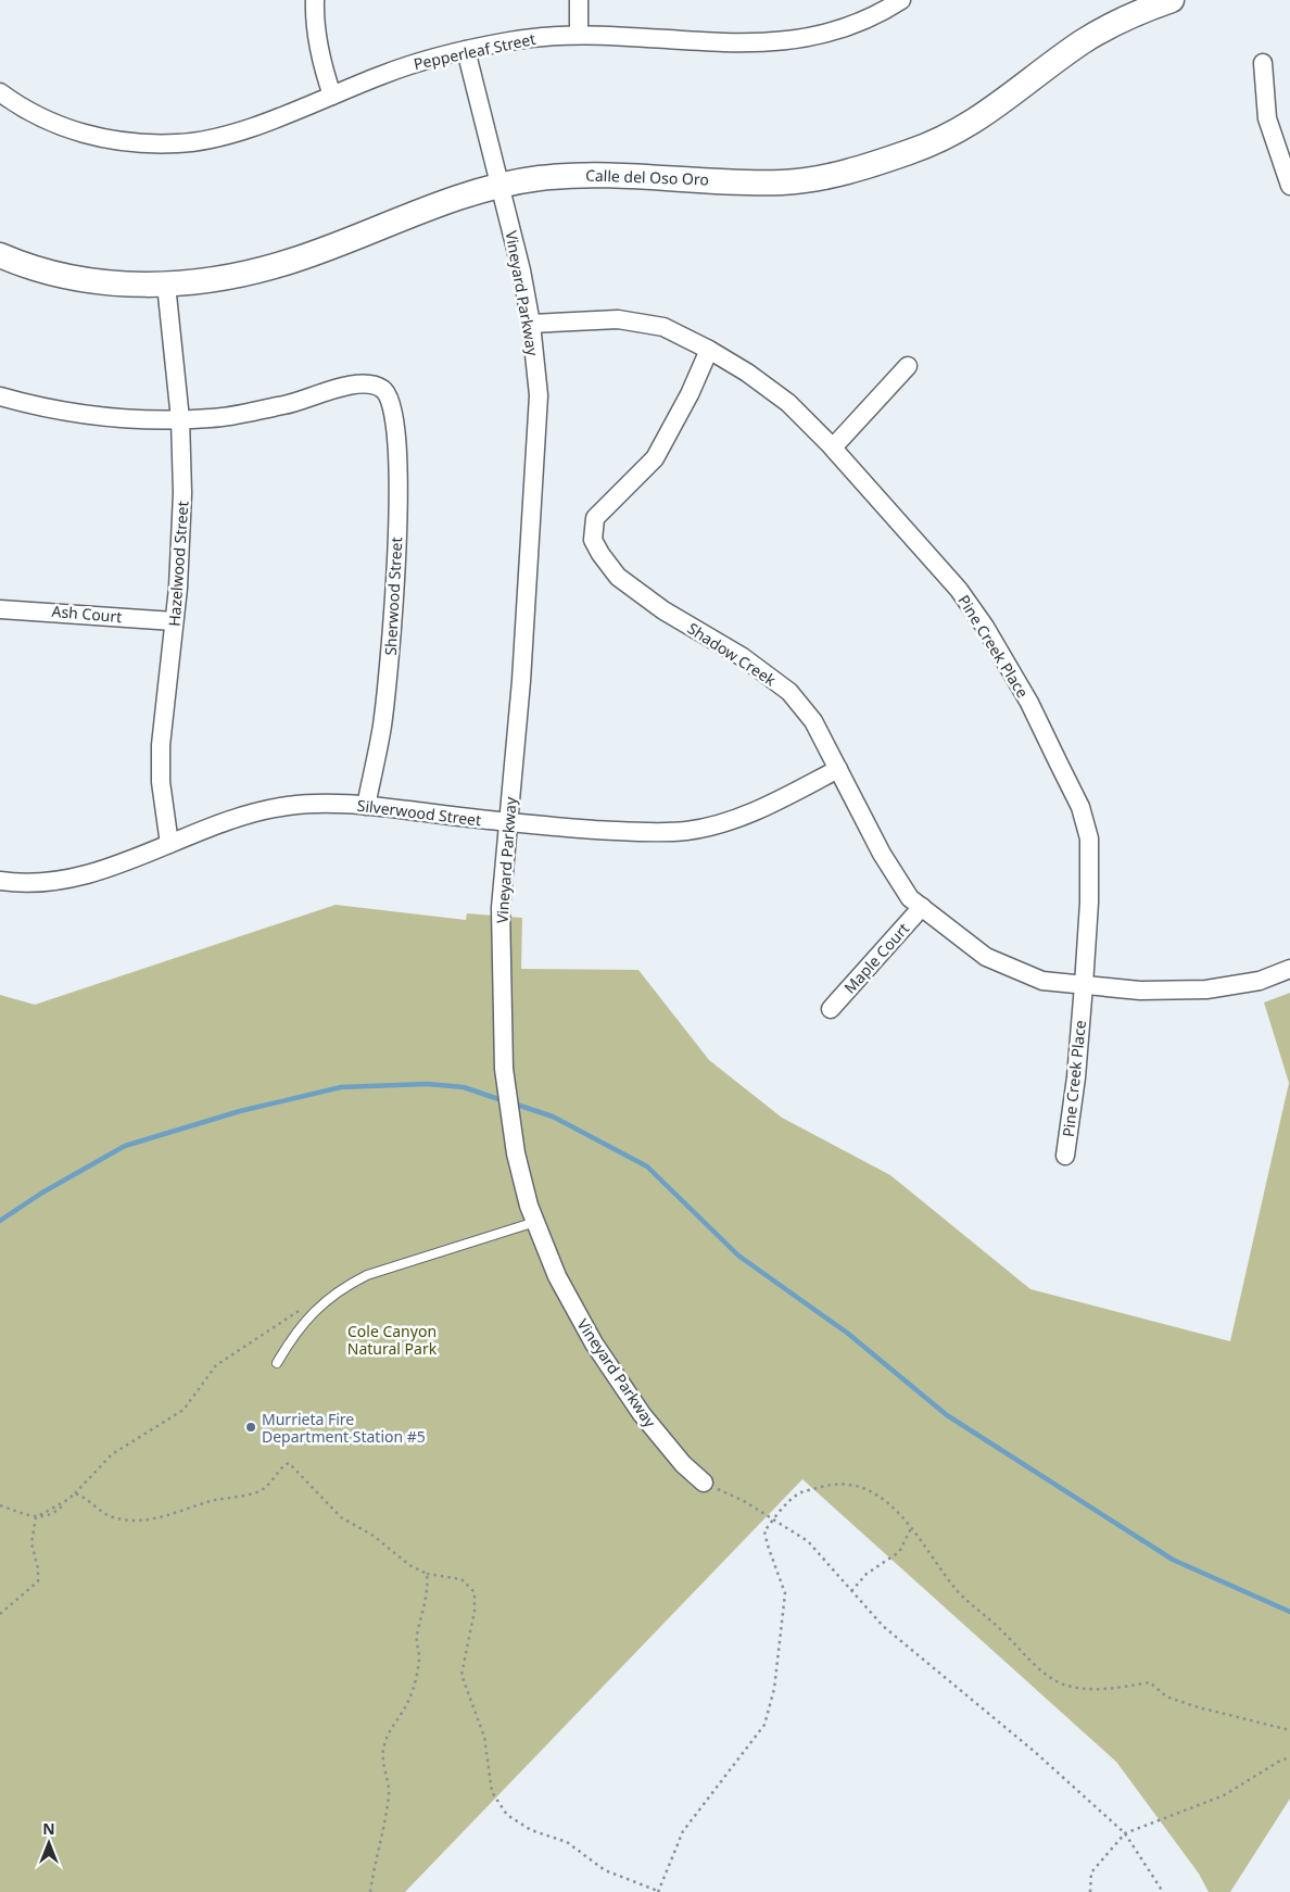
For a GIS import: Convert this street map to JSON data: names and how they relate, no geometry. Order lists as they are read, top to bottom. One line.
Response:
{"streets":{"main road":["Calle del Oso Oro"],"street":["Pepperleaf Street","Vineyard Parkway","Hazelwood Street","Sherwood Street","Ash Court","Pine Creek Place","Shadow Creek","Silverwood Street","Maple Court"]},"crossings":[["Pepperleaf Street","Vineyard Parkway"],["Calle del Oso Oro","Vineyard Parkway"],["Calle del Oso Oro","Hazelwood Street"],["Vineyard Parkway","Pine Creek Place"],["Vineyard Parkway","Silverwood Street"],["Hazelwood Street","Sherwood Street"],["Hazelwood Street","Ash Court"],["Hazelwood Street","Silverwood Street"],["Sherwood Street","Silverwood Street"],["Pine Creek Place","Shadow Creek"],["Shadow Creek","Silverwood Street"],["Shadow Creek","Maple Court"]],"parks":["Cole Canyon Natural Park"],"places":["Murrieta Fire Department Station #5"],"north":"top"}
